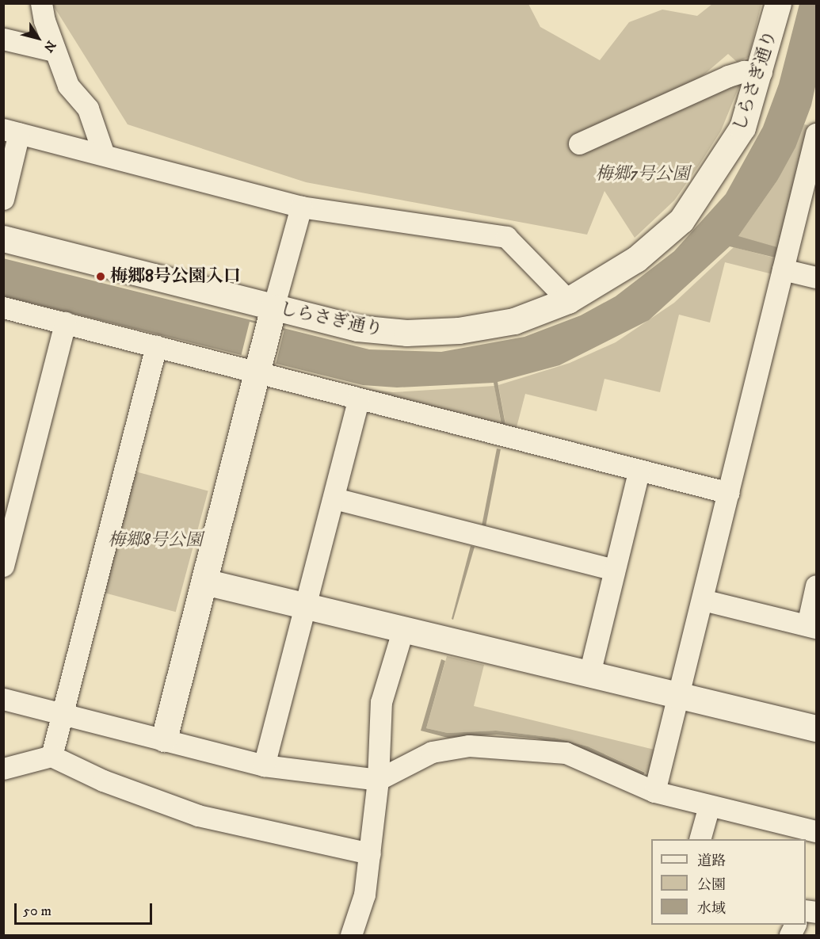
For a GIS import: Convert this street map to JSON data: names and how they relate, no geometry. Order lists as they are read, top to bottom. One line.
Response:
{"streets":{"street":["しらさぎ通り"]},"parks":["梅郷7号公園","梅郷8号公園"],"places":["梅郷8号公園入口"],"legend":["道路","公園","水域"],"scale_bar":"50 m","north":"bottom right"}
